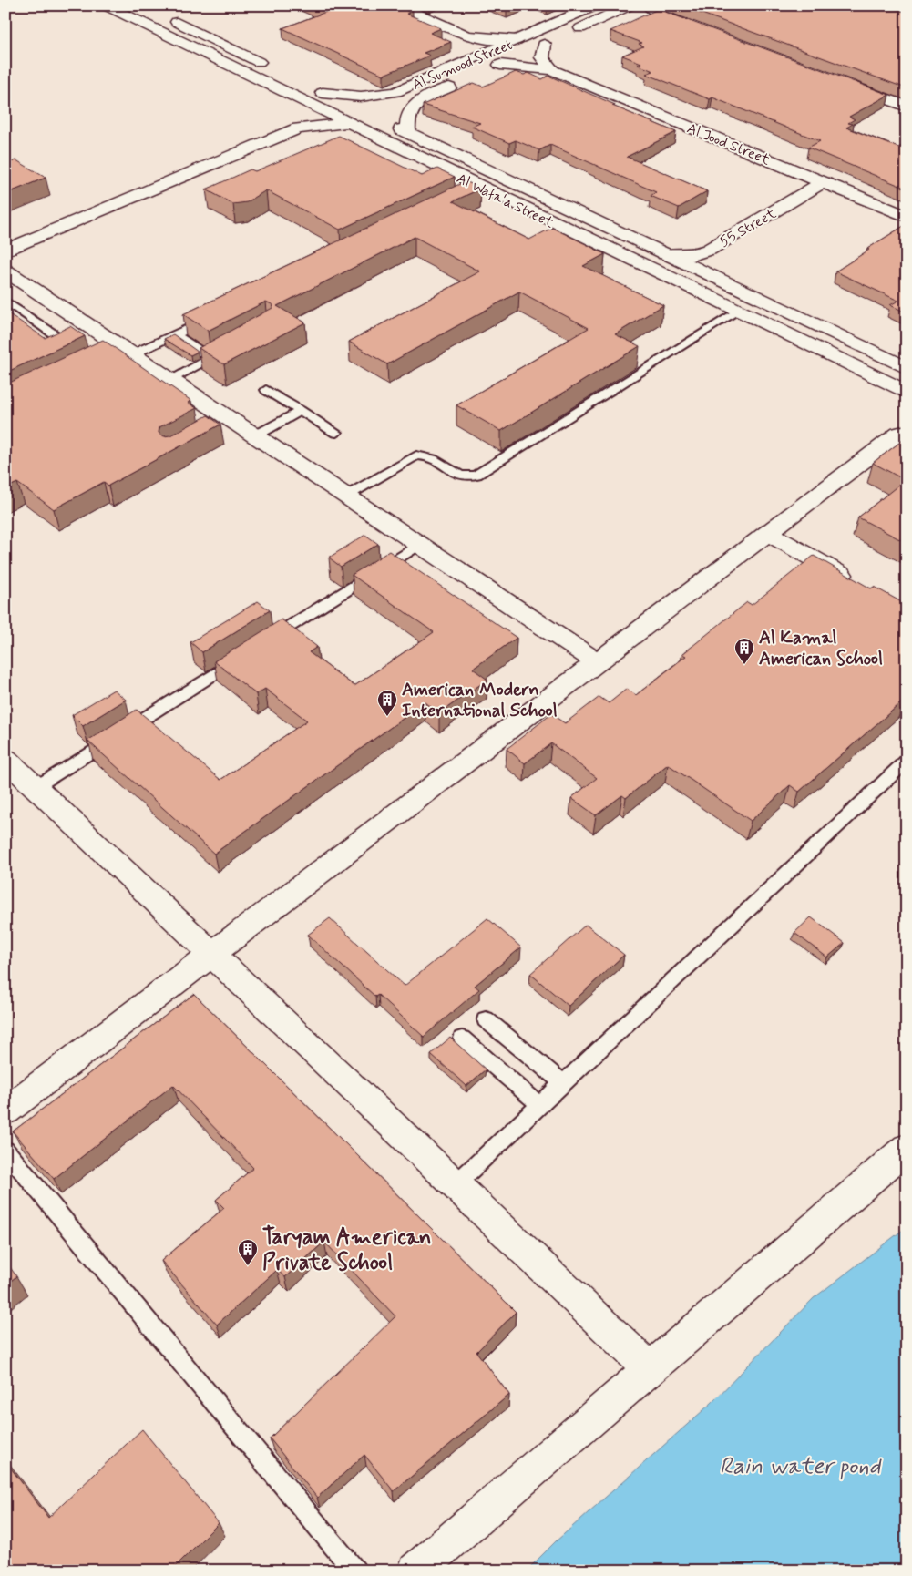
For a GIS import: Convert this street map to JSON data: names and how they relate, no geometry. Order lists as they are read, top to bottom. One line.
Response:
{"streets":{"street":["Al Sumood Street","Al Jood Street","Al Wafa'a Street","55 Street"]},"crossings":[["Al Sumood Street","Al Jood Street"],["Al Sumood Street","Al Wafa'a Street"],["Al Jood Street","55 Street"],["Al Wafa'a Street","55 Street"]],"water":["Rain water pond"],"places":{"building":["Al Kamal American School","American Modern International School","Taryam American Private School"]}}
